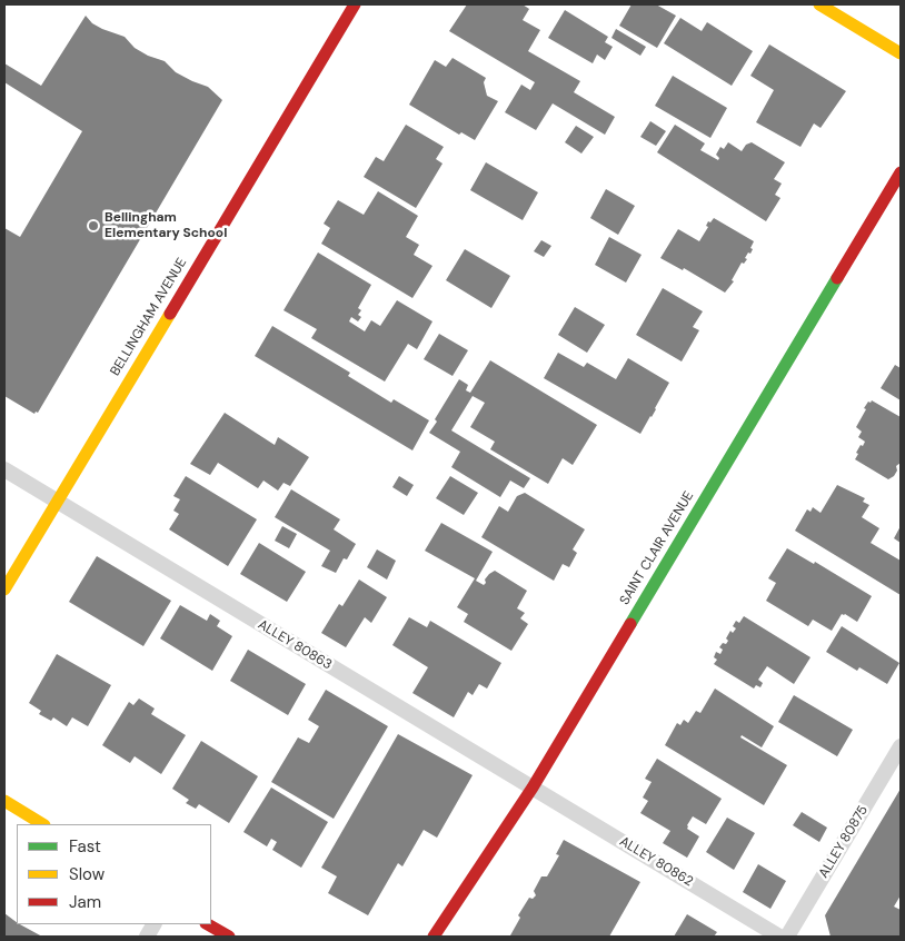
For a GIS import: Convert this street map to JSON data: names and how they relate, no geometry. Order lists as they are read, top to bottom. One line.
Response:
{"streets":{"street":["BELLINGHAM AVENUE","SAINT CLAIR AVENUE"],"lane":["ALLEY 80863","ALLEY 80875","ALLEY 80862"]},"crossings":[["BELLINGHAM AVENUE","ALLEY 80863"],["SAINT CLAIR AVENUE","ALLEY 80863"],["SAINT CLAIR AVENUE","ALLEY 80862"],["ALLEY 80863","ALLEY 80862"]],"places":["Bellingham Elementary School"],"legend":["Fast","Slow","Jam"]}
